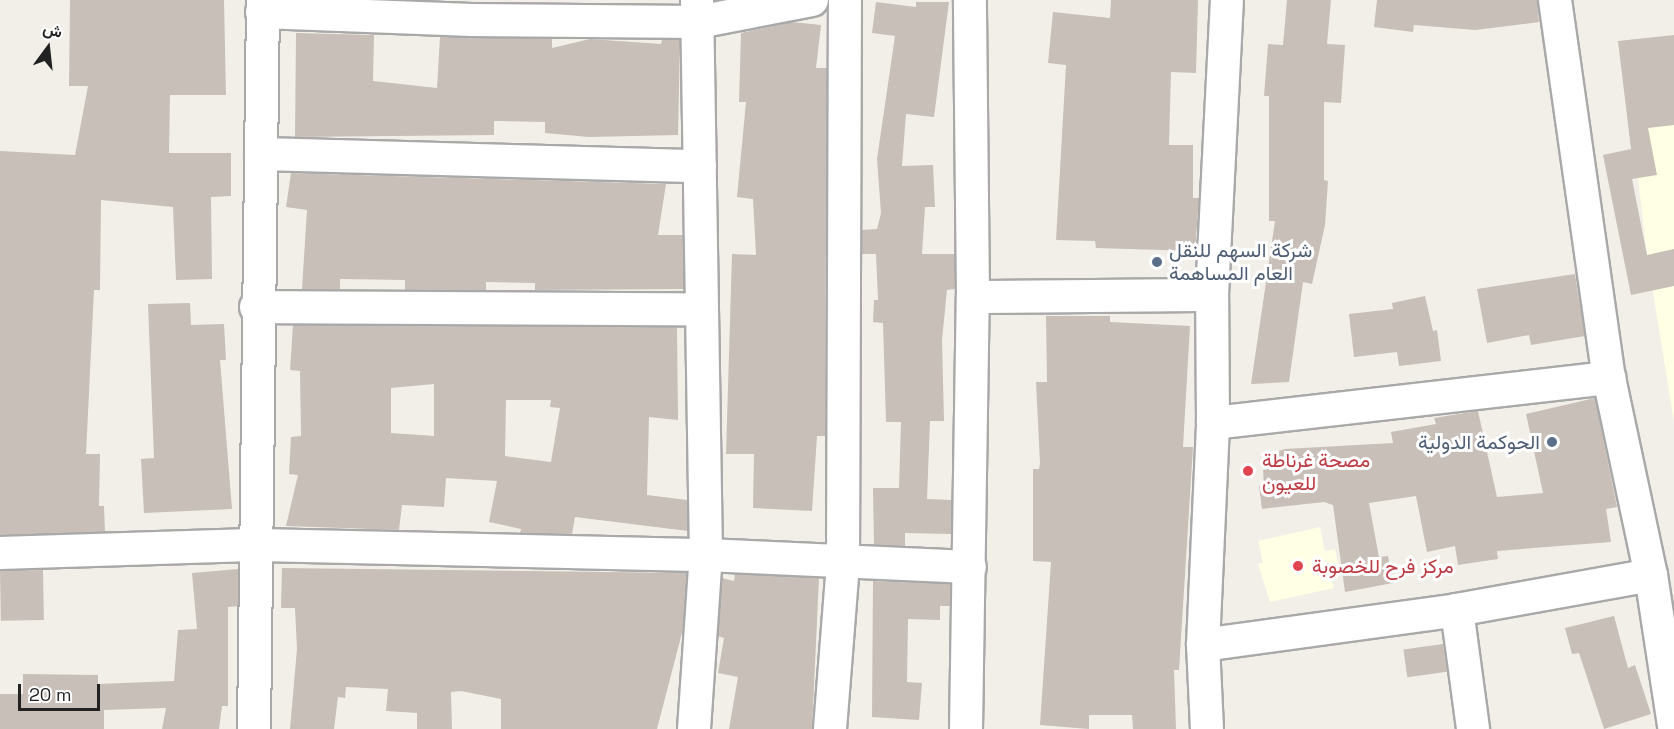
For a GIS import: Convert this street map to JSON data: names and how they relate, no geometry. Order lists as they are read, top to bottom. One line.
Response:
{"places":["شركة السهم للنقل العام المساهمة","الحوكمة الدولية","مصحة غرناطة للعيون","مركز فرح للخصوبة"],"scale_bar":"20 m","north":"top"}
